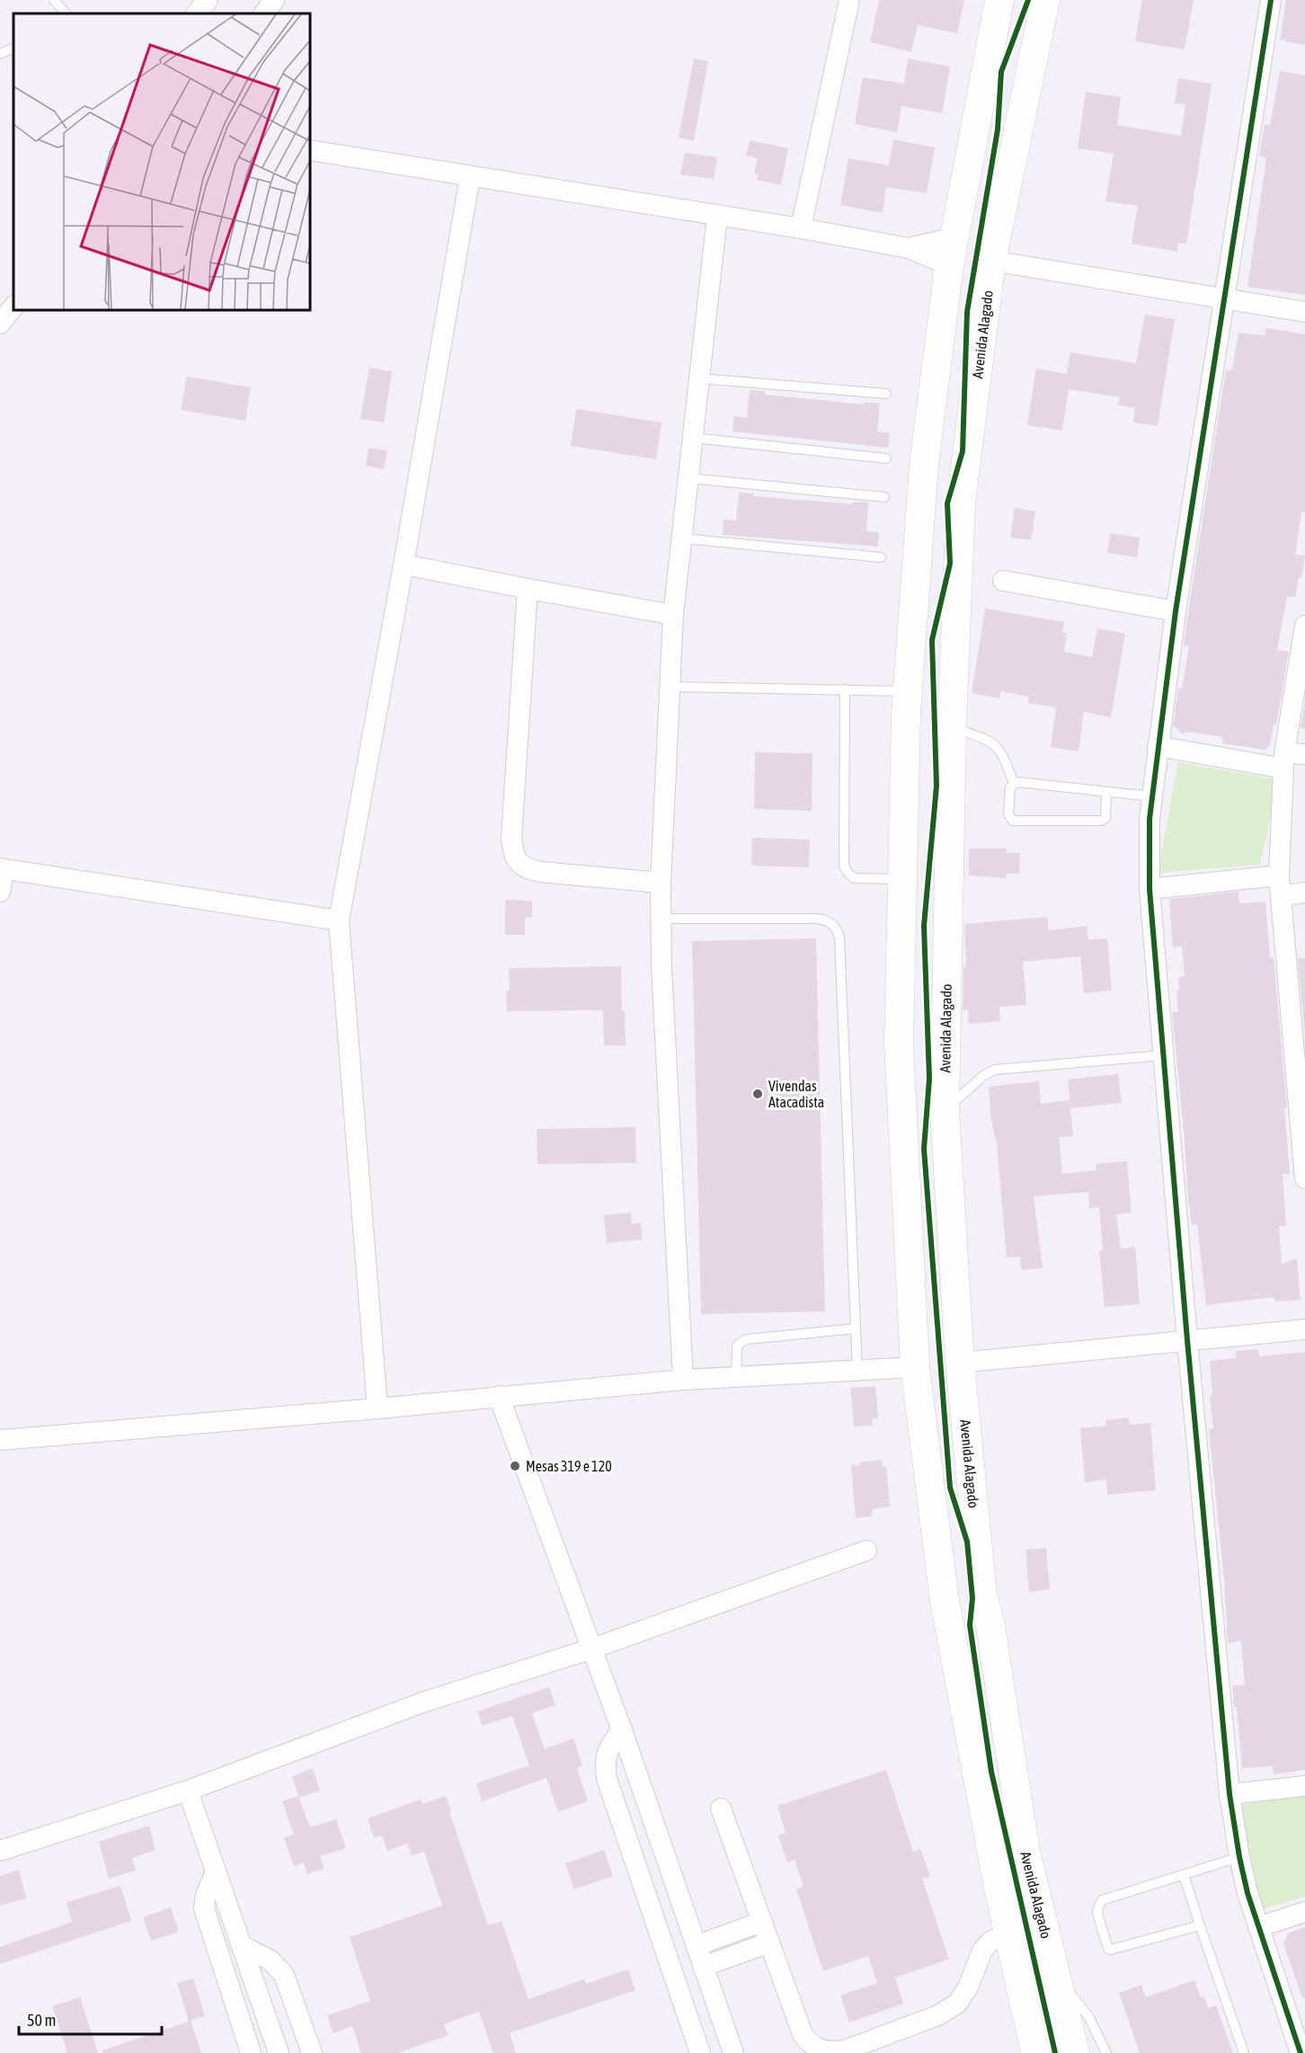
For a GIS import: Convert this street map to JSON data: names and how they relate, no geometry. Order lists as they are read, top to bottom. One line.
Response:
{"streets":{"main road":["Avenida Alagado"]},"places":["Vivendas Atacadista","Mesas 319 e 120"],"scale_bar":"50 m"}
